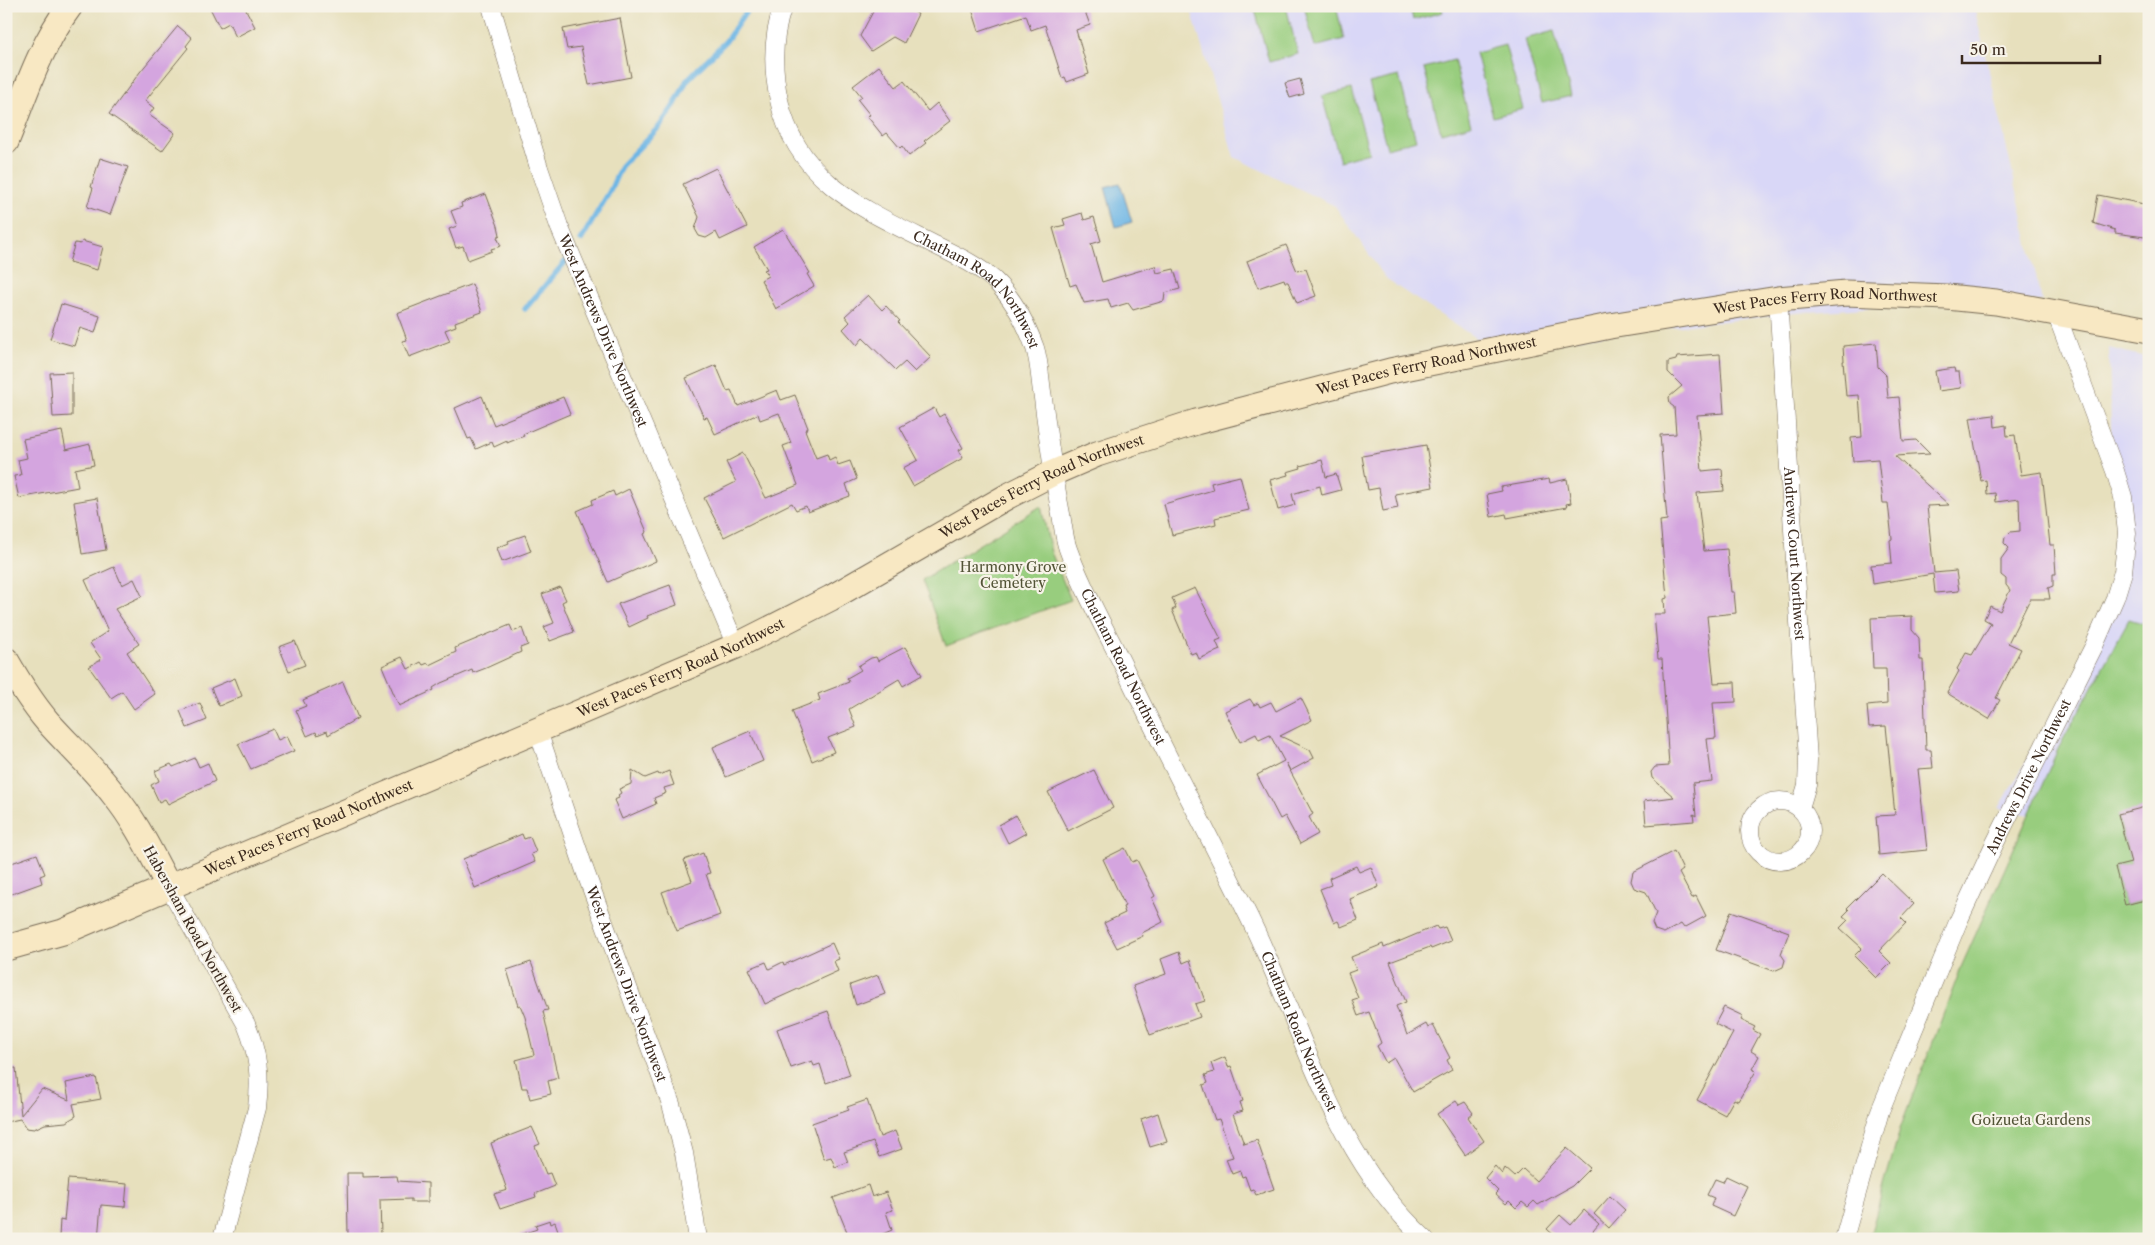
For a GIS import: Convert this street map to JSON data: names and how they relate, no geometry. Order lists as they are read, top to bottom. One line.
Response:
{"streets":{"main road":["West Paces Ferry Road Northwest","Habersham Road Northwest"],"street":["Chatham Road Northwest","West Andrews Drive Northwest","Andrews Court Northwest","Andrews Drive Northwest"]},"crossings":[["Chatham Road Northwest","West Paces Ferry Road Northwest"],["West Paces Ferry Road Northwest","West Andrews Drive Northwest"],["West Paces Ferry Road Northwest","Andrews Court Northwest"],["West Paces Ferry Road Northwest","Andrews Drive Northwest"],["West Paces Ferry Road Northwest","Habersham Road Northwest"]],"parks":["Harmony Grove Cemetery","Goizueta Gardens"],"scale_bar":"50 m"}
